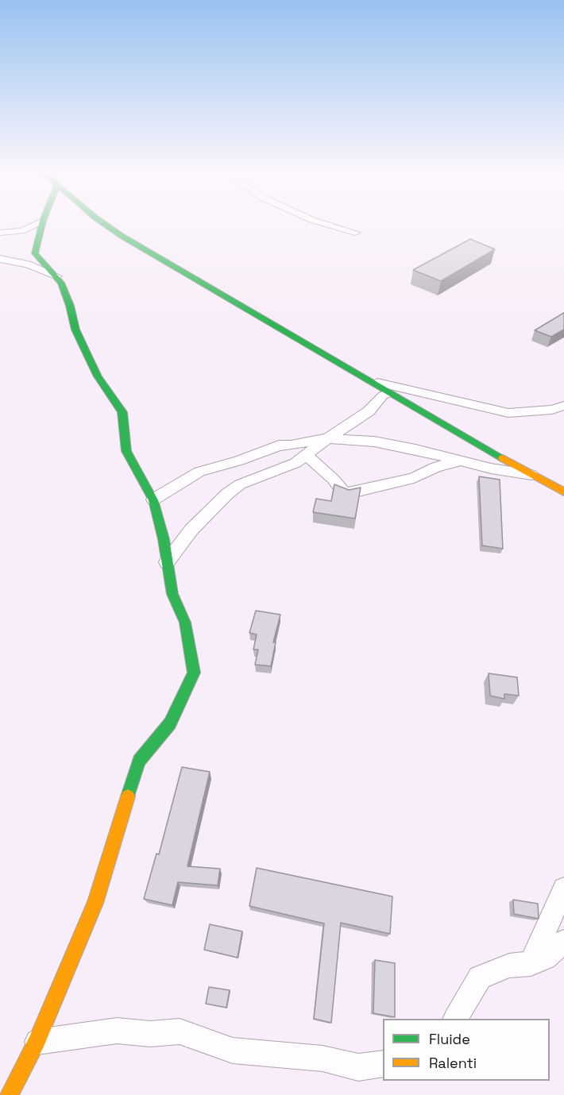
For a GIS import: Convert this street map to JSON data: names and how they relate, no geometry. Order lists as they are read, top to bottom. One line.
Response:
{"legend":["Fluide","Ralenti"]}
